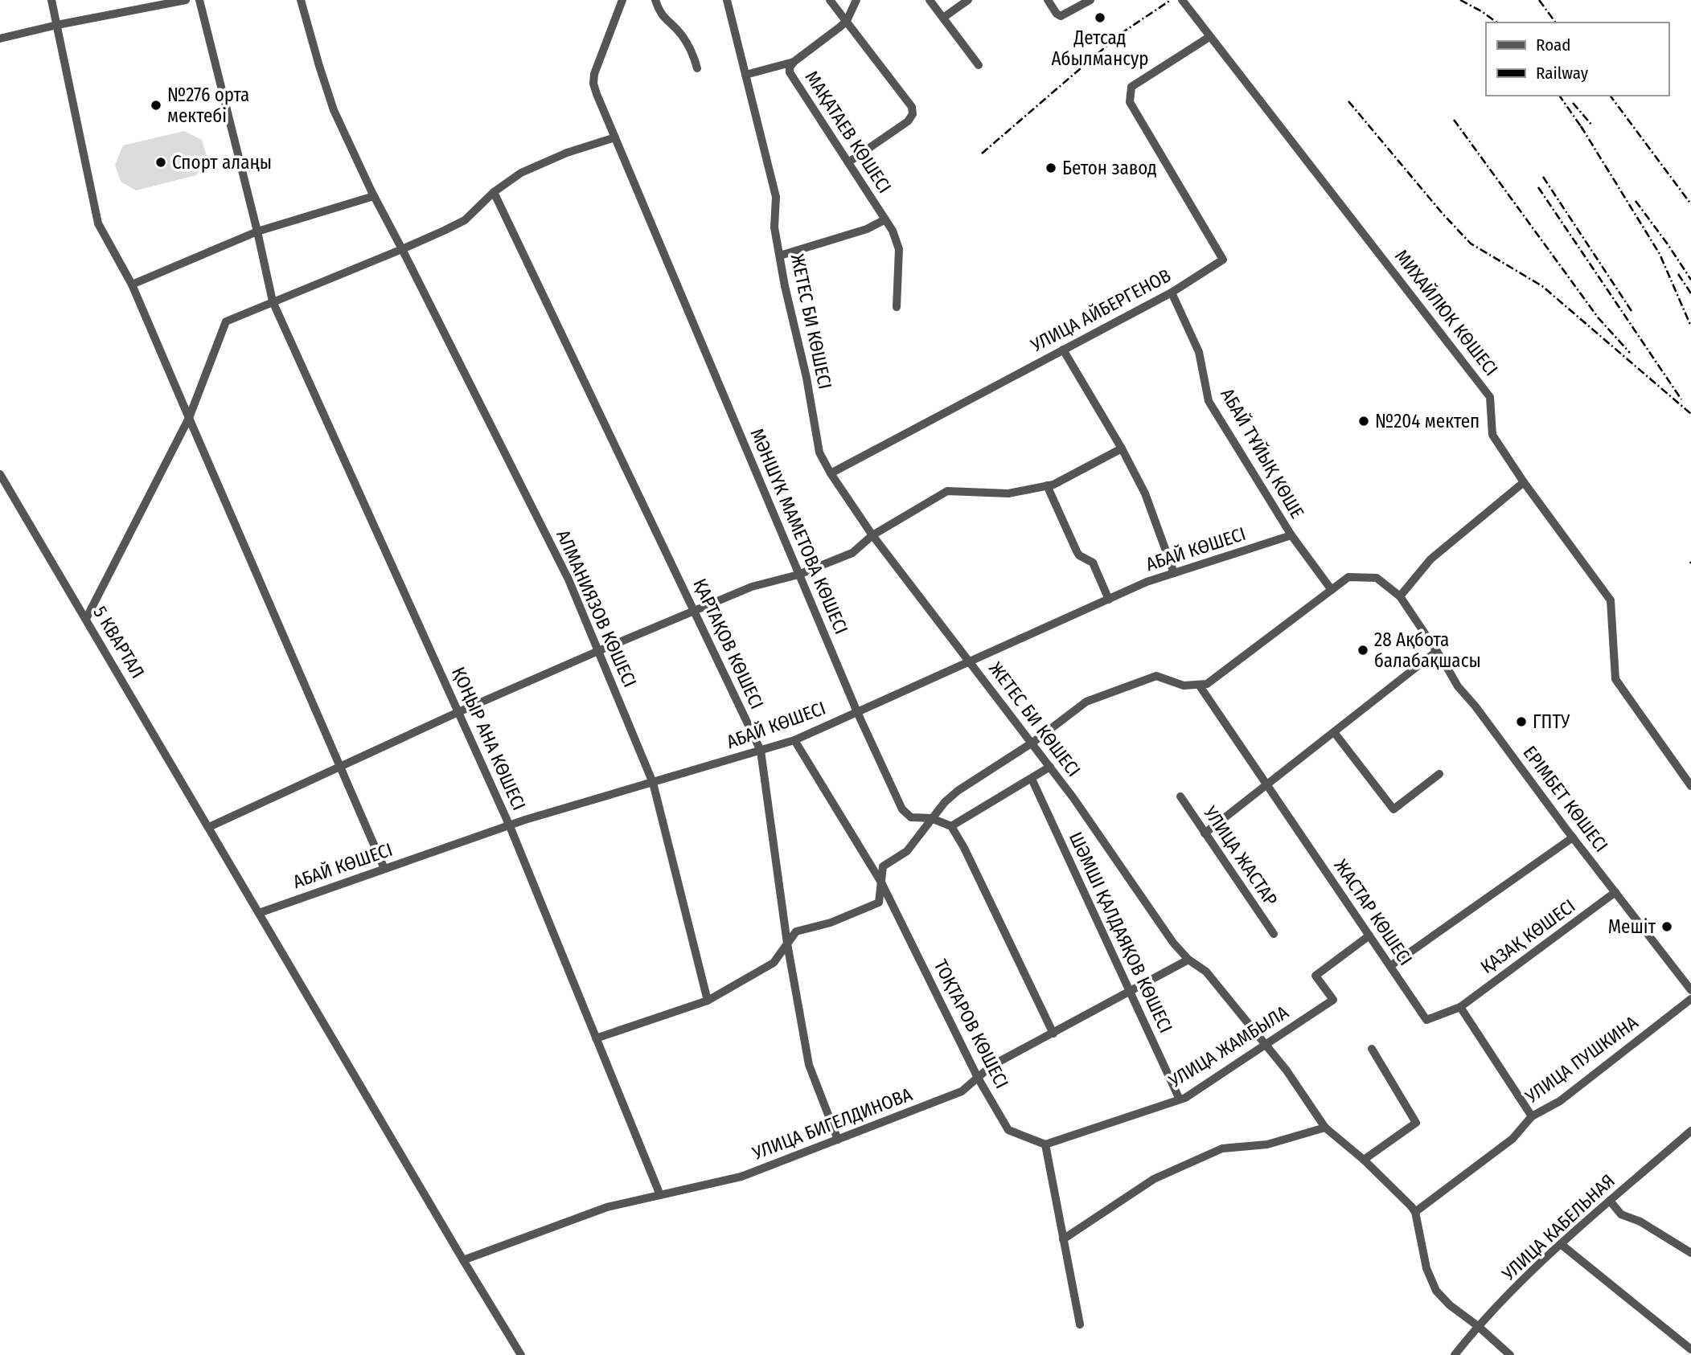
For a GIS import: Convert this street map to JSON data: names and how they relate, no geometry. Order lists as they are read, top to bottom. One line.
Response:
{"streets":{"street":["МАҚАТАЕВ КӨШЕСІ","УЛИЦА АЙБЕРГЕНОВ","МИХАЙЛЮК КӨШЕСІ","ЖЕТЕС БИ КӨШЕСІ","АБАЙ ТҰЙЫҚ КӨШЕ","МӘНШҮК МАМЕТОВА КӨШЕСІ","АБАЙ КӨШЕСІ","АЛМАНИЯЗОВ КӨШЕСІ","5 КВАРТАЛ","ҚАРТАҚОВ КӨШЕСІ","ҚОҢЫР АНА КӨШЕСІ","ЕРІМБЕТ КӨШЕСІ","УЛИЦА ЖАСТАР","ЖАСТАР КӨШЕСІ","ШӘМШІ ҚАЛДАЯҚОВ КӨШЕСІ","ҚАЗАҚ КӨШЕСІ","ТОҚТАРОВ КӨШЕСІ","УЛИЦА ЖАМБЫЛА","УЛИЦА ПУШКИНА","УЛИЦА БИГЕЛДИНОВА","УЛИЦА КАБЕЛЬНАЯ"]},"crossings":[["УЛИЦА АЙБЕРГЕНОВ","МИХАЙЛЮК КӨШЕСІ"],["УЛИЦА АЙБЕРГЕНОВ","ЖЕТЕС БИ КӨШЕСІ"],["УЛИЦА АЙБЕРГЕНОВ","АБАЙ ТҰЙЫҚ КӨШЕ"],["ЖЕТЕС БИ КӨШЕСІ","АБАЙ КӨШЕСІ"],["ЖЕТЕС БИ КӨШЕСІ","УЛИЦА ЖАМБЫЛА"],["ЖЕТЕС БИ КӨШЕСІ","УЛИЦА ПУШКИНА"],["ЖЕТЕС БИ КӨШЕСІ","УЛИЦА БИГЕЛДИНОВА"],["АБАЙ ТҰЙЫҚ КӨШЕ","АБАЙ КӨШЕСІ"],["АБАЙ ТҰЙЫҚ КӨШЕ","ЕРІМБЕТ КӨШЕСІ"],["МӘНШҮК МАМЕТОВА КӨШЕСІ","АБАЙ КӨШЕСІ"],["АБАЙ КӨШЕСІ","АЛМАНИЯЗОВ КӨШЕСІ"],["АБАЙ КӨШЕСІ","5 КВАРТАЛ"],["АБАЙ КӨШЕСІ","ҚАРТАҚОВ КӨШЕСІ"],["АБАЙ КӨШЕСІ","ҚОҢЫР АНА КӨШЕСІ"],["АБАЙ КӨШЕСІ","ТОҚТАРОВ КӨШЕСІ"],["5 КВАРТАЛ","УЛИЦА БИГЕЛДИНОВА"],["ҚАРТАҚОВ КӨШЕСІ","УЛИЦА БИГЕЛДИНОВА"],["ҚОҢЫР АНА КӨШЕСІ","УЛИЦА БИГЕЛДИНОВА"],["ЕРІМБЕТ КӨШЕСІ","ЖАСТАР КӨШЕСІ"],["ЕРІМБЕТ КӨШЕСІ","ҚАЗАҚ КӨШЕСІ"],["ЖАСТАР КӨШЕСІ","ҚАЗАҚ КӨШЕСІ"],["ЖАСТАР КӨШЕСІ","УЛИЦА ЖАМБЫЛА"],["ШӘМШІ ҚАЛДАЯҚОВ КӨШЕСІ","УЛИЦА ЖАМБЫЛА"],["ШӘМШІ ҚАЛДАЯҚОВ КӨШЕСІ","УЛИЦА БИГЕЛДИНОВА"],["ТОҚТАРОВ КӨШЕСІ","УЛИЦА ЖАМБЫЛА"],["ТОҚТАРОВ КӨШЕСІ","УЛИЦА БИГЕЛДИНОВА"]],"places":["Детсад Абылмансур","№276 орта мектебі","Спорт алаңы","Бетон завод","№204 мектеп","28 Ақбота балабақшасы","ГПТУ","Мешіт"],"legend":["Road","Railway"]}
